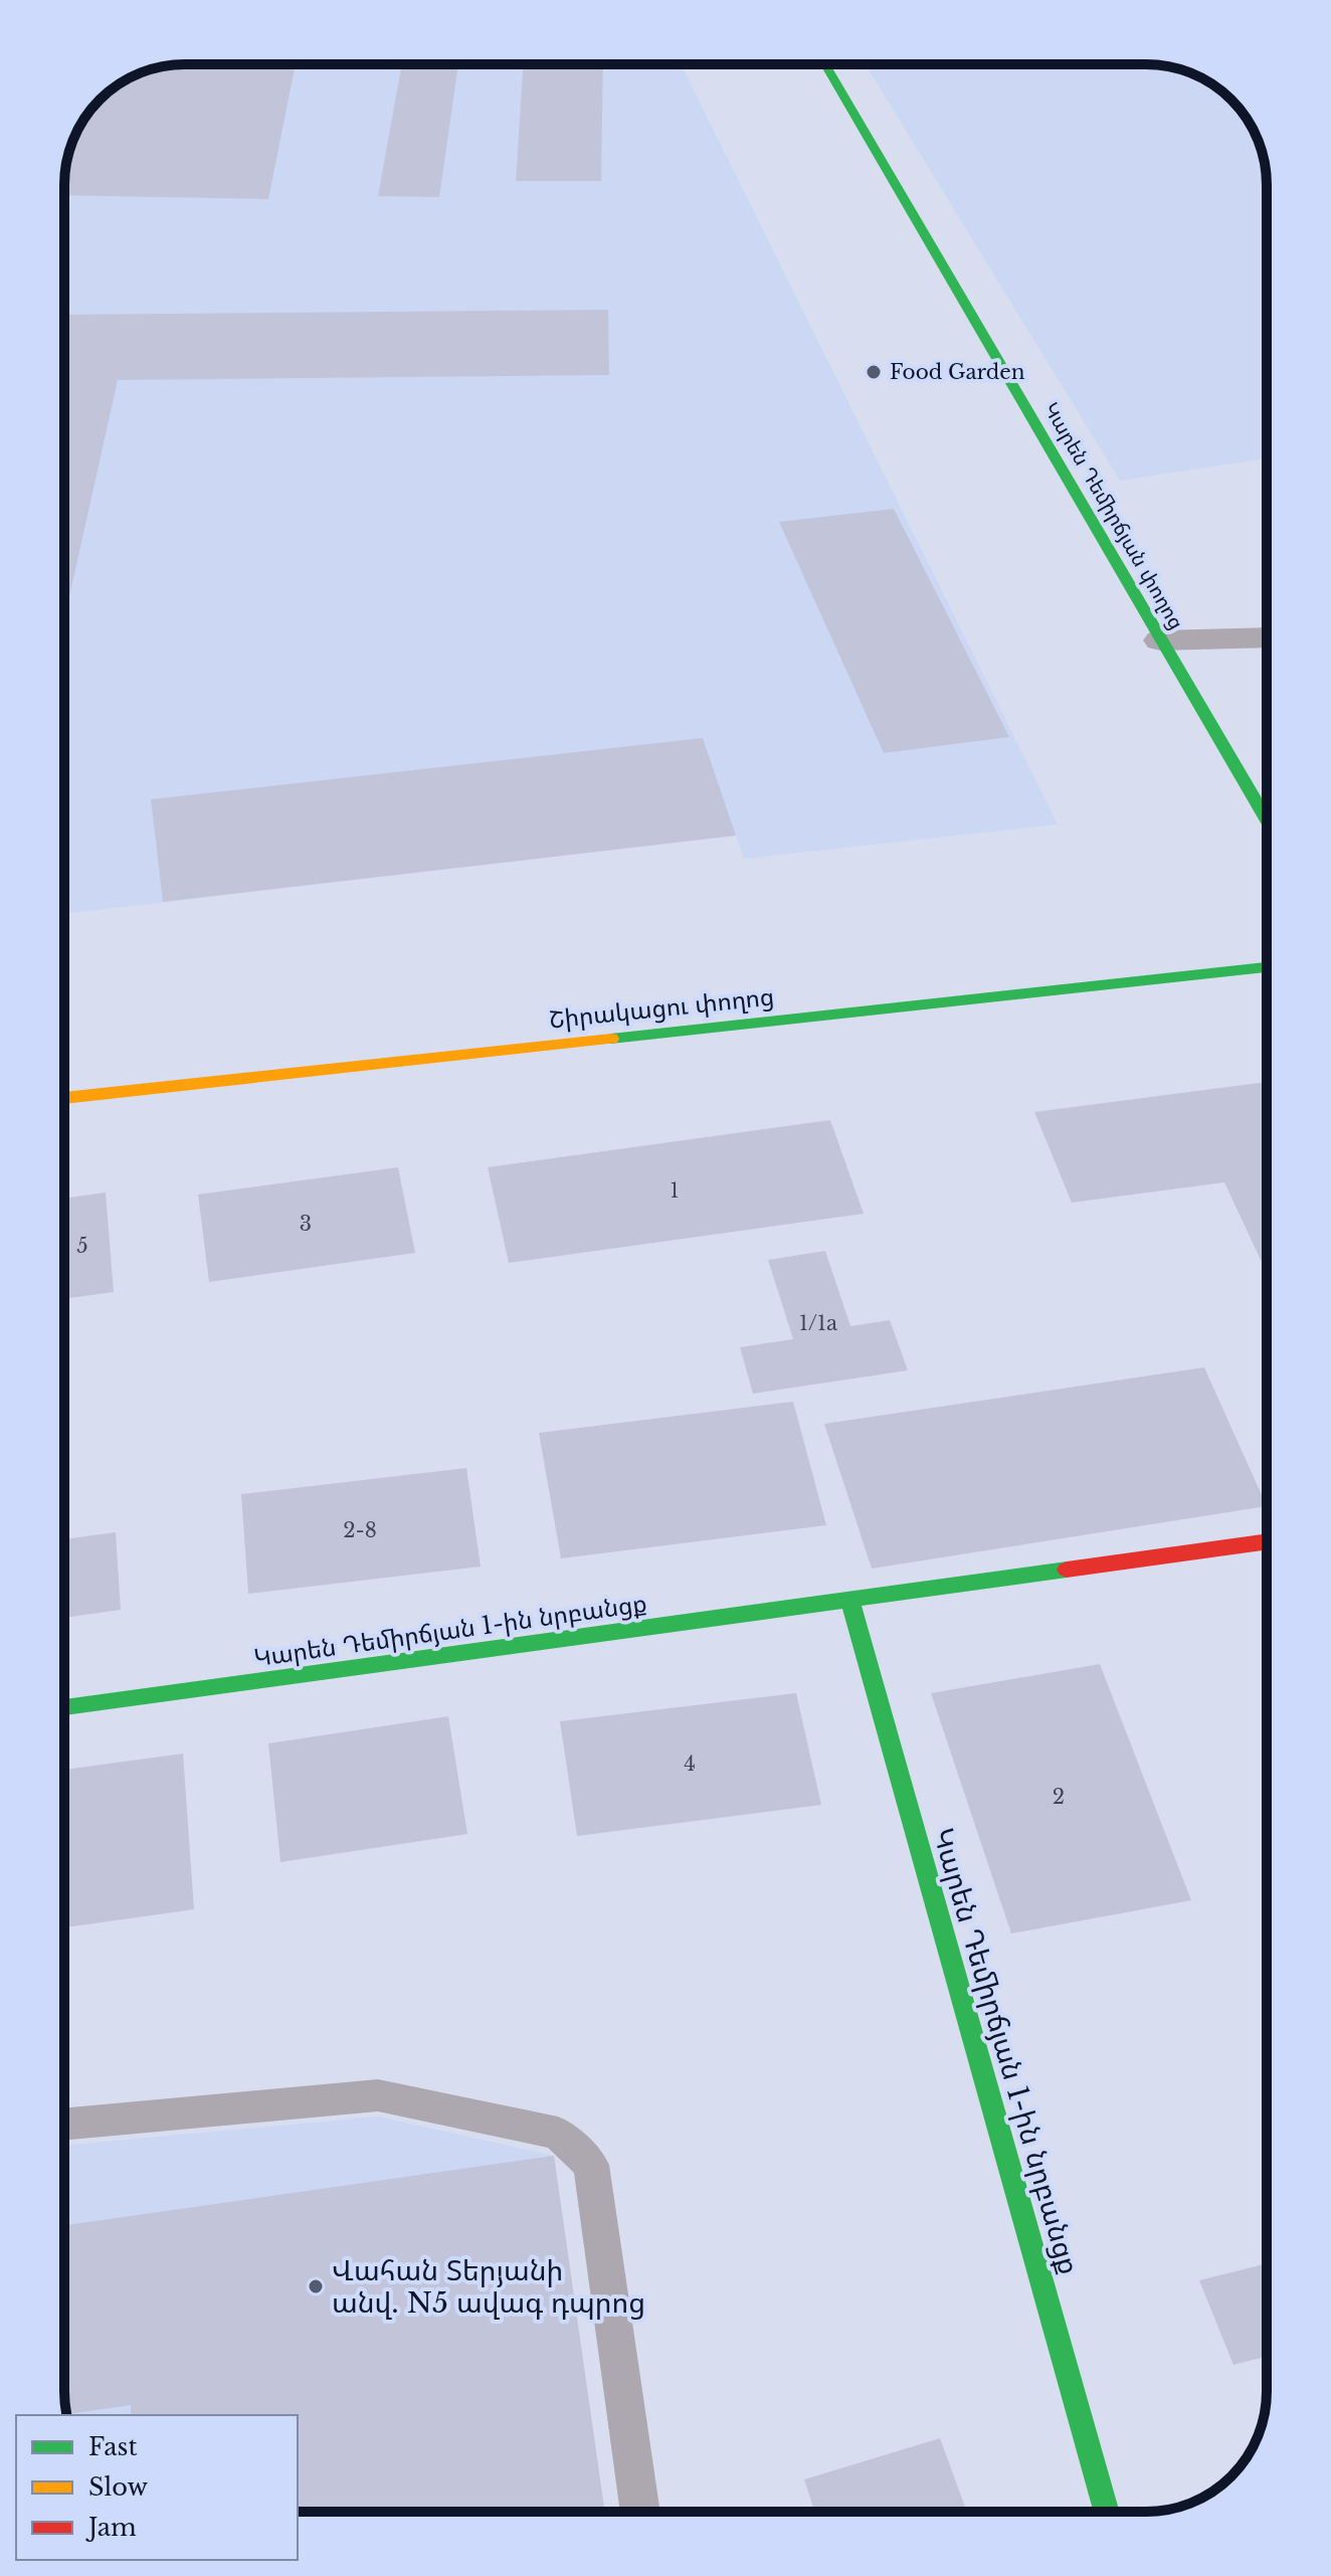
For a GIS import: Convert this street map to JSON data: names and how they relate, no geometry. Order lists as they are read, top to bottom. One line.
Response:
{"streets":{"main road":["Կարեն Դեմիրճյան փողոց","Շիրակացու փողոց","Կարեն Դեմիրճյան 1-ին նրբանցք"]},"places":["Food Garden","Վահան Տերյանի անվ. N5 ավագ դպրոց"],"house_numbers":["1","3","5","1/1a","2-8","4","2"],"legend":["Fast","Slow","Jam"]}
